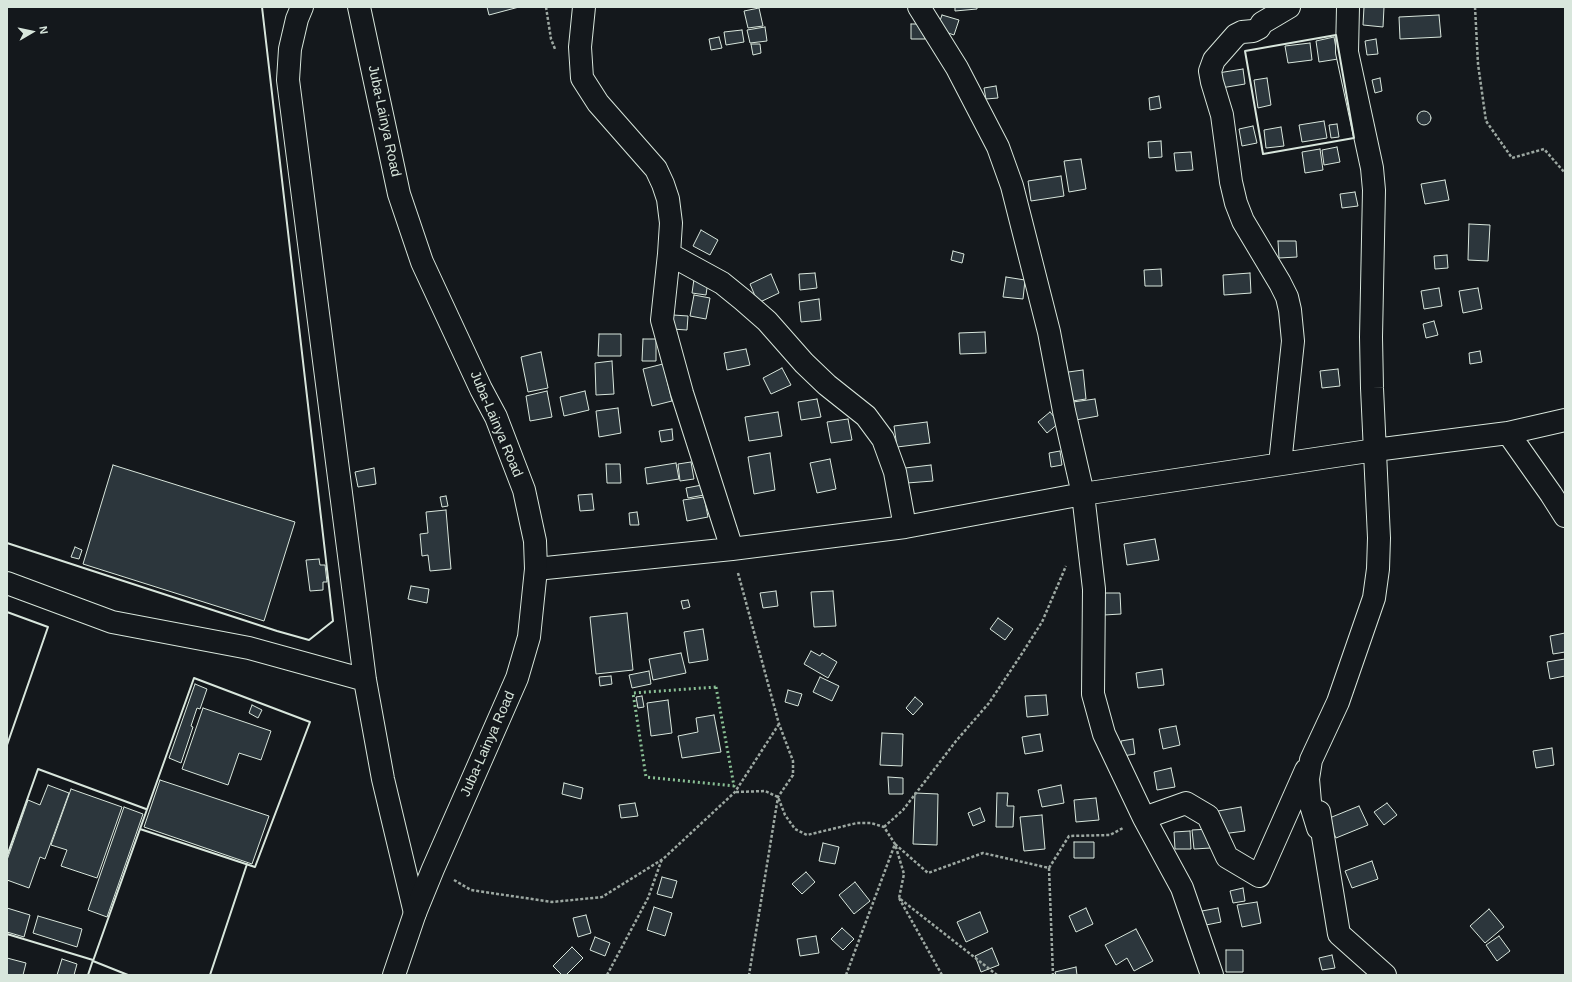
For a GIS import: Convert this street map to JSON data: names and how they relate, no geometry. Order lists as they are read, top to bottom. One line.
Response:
{"streets":{"street":["Juba-Lainya Road"]},"north":"right"}
